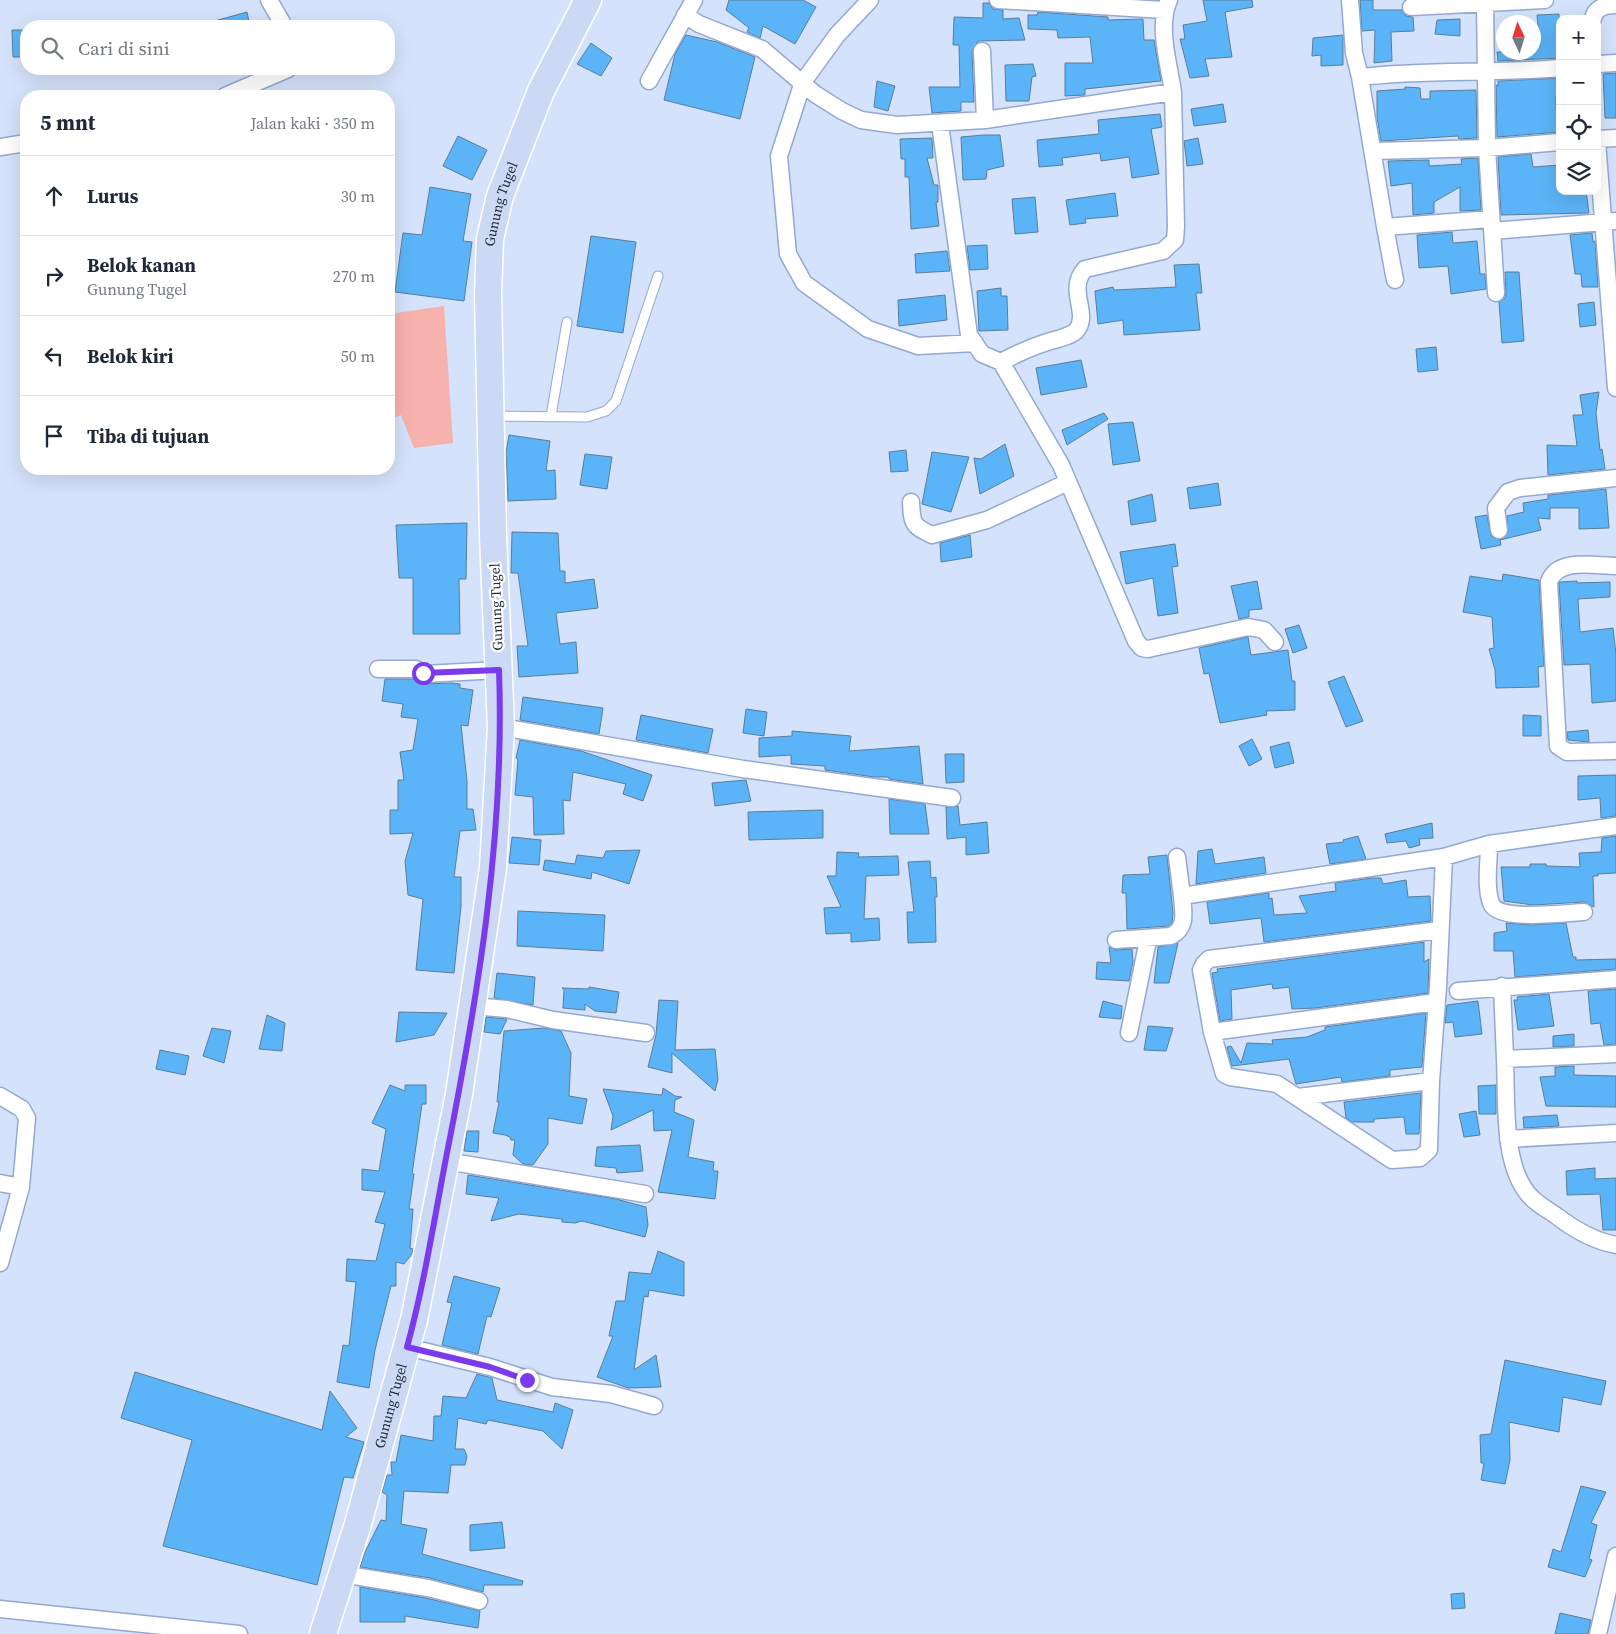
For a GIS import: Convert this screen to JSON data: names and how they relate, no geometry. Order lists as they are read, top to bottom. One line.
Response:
{"streets":{"main road":["Gunung Tugel"]},"north":"top","page":{"map_buttons":["+","−"],"search":"Cari di sini","heading":["5 mnt","Jalan kaki · 350 m"],"list":[["Lurus","30 m"],["Belok kanan","Gunung Tugel","270 m"],["Belok kiri","50 m"],"Tiba di tujuan"]}}
